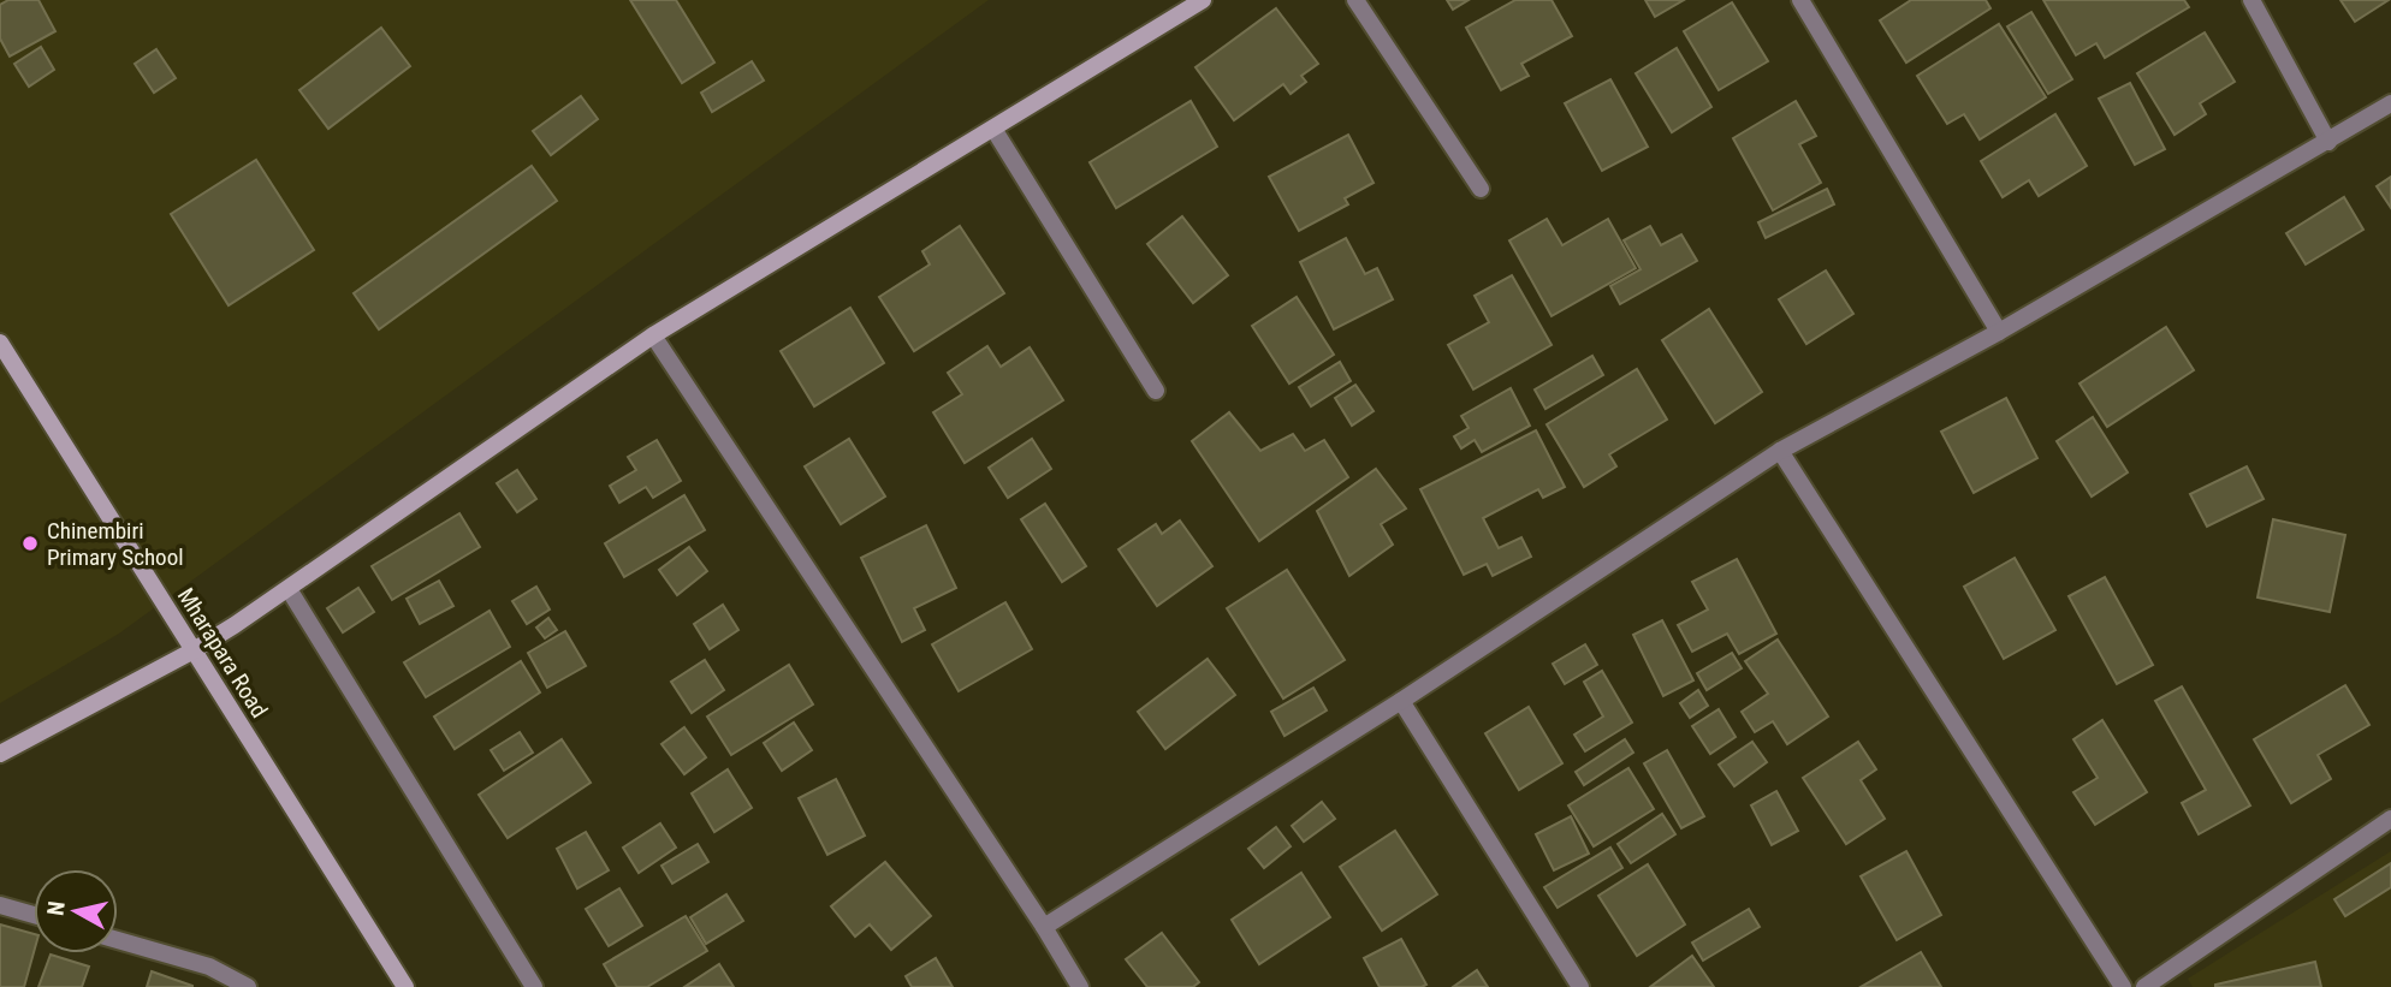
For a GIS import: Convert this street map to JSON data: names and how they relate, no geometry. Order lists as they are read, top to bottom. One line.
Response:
{"streets":{"street":["Mharapara Road"]},"places":["Chinembiri Primary School"],"north":"left"}
